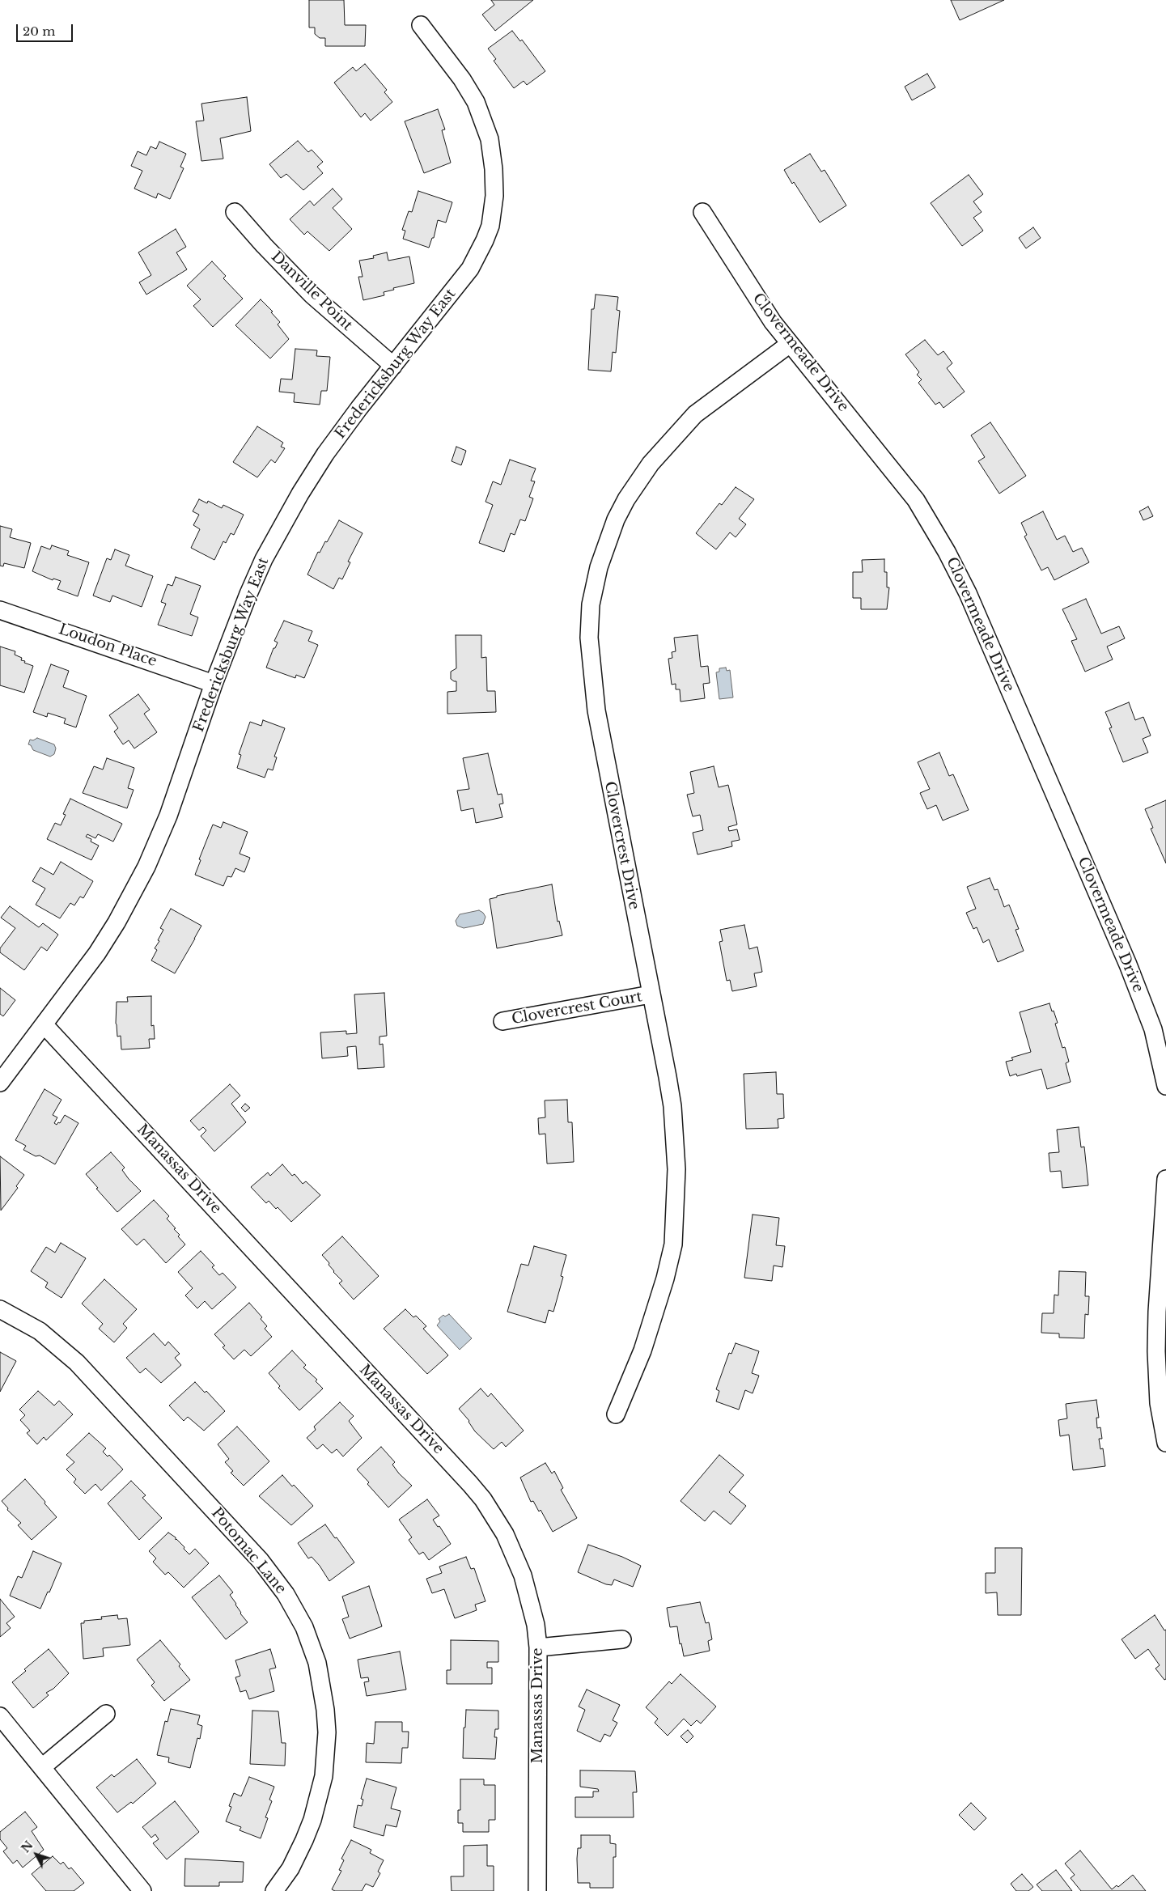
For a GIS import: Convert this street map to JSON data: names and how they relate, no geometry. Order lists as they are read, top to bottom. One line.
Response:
{"streets":{"street":["Danville Point","Clovermeade Drive","Fredericksburg Way East","Loudon Place","Clovercrest Drive","Clovercrest Court","Manassas Drive","Potomac Lane"]},"crossings":[["Danville Point","Fredericksburg Way East"],["Clovermeade Drive","Clovercrest Drive"],["Fredericksburg Way East","Loudon Place"],["Fredericksburg Way East","Manassas Drive"],["Clovercrest Drive","Clovercrest Court"]],"scale_bar":"20 m","north":"top left"}
